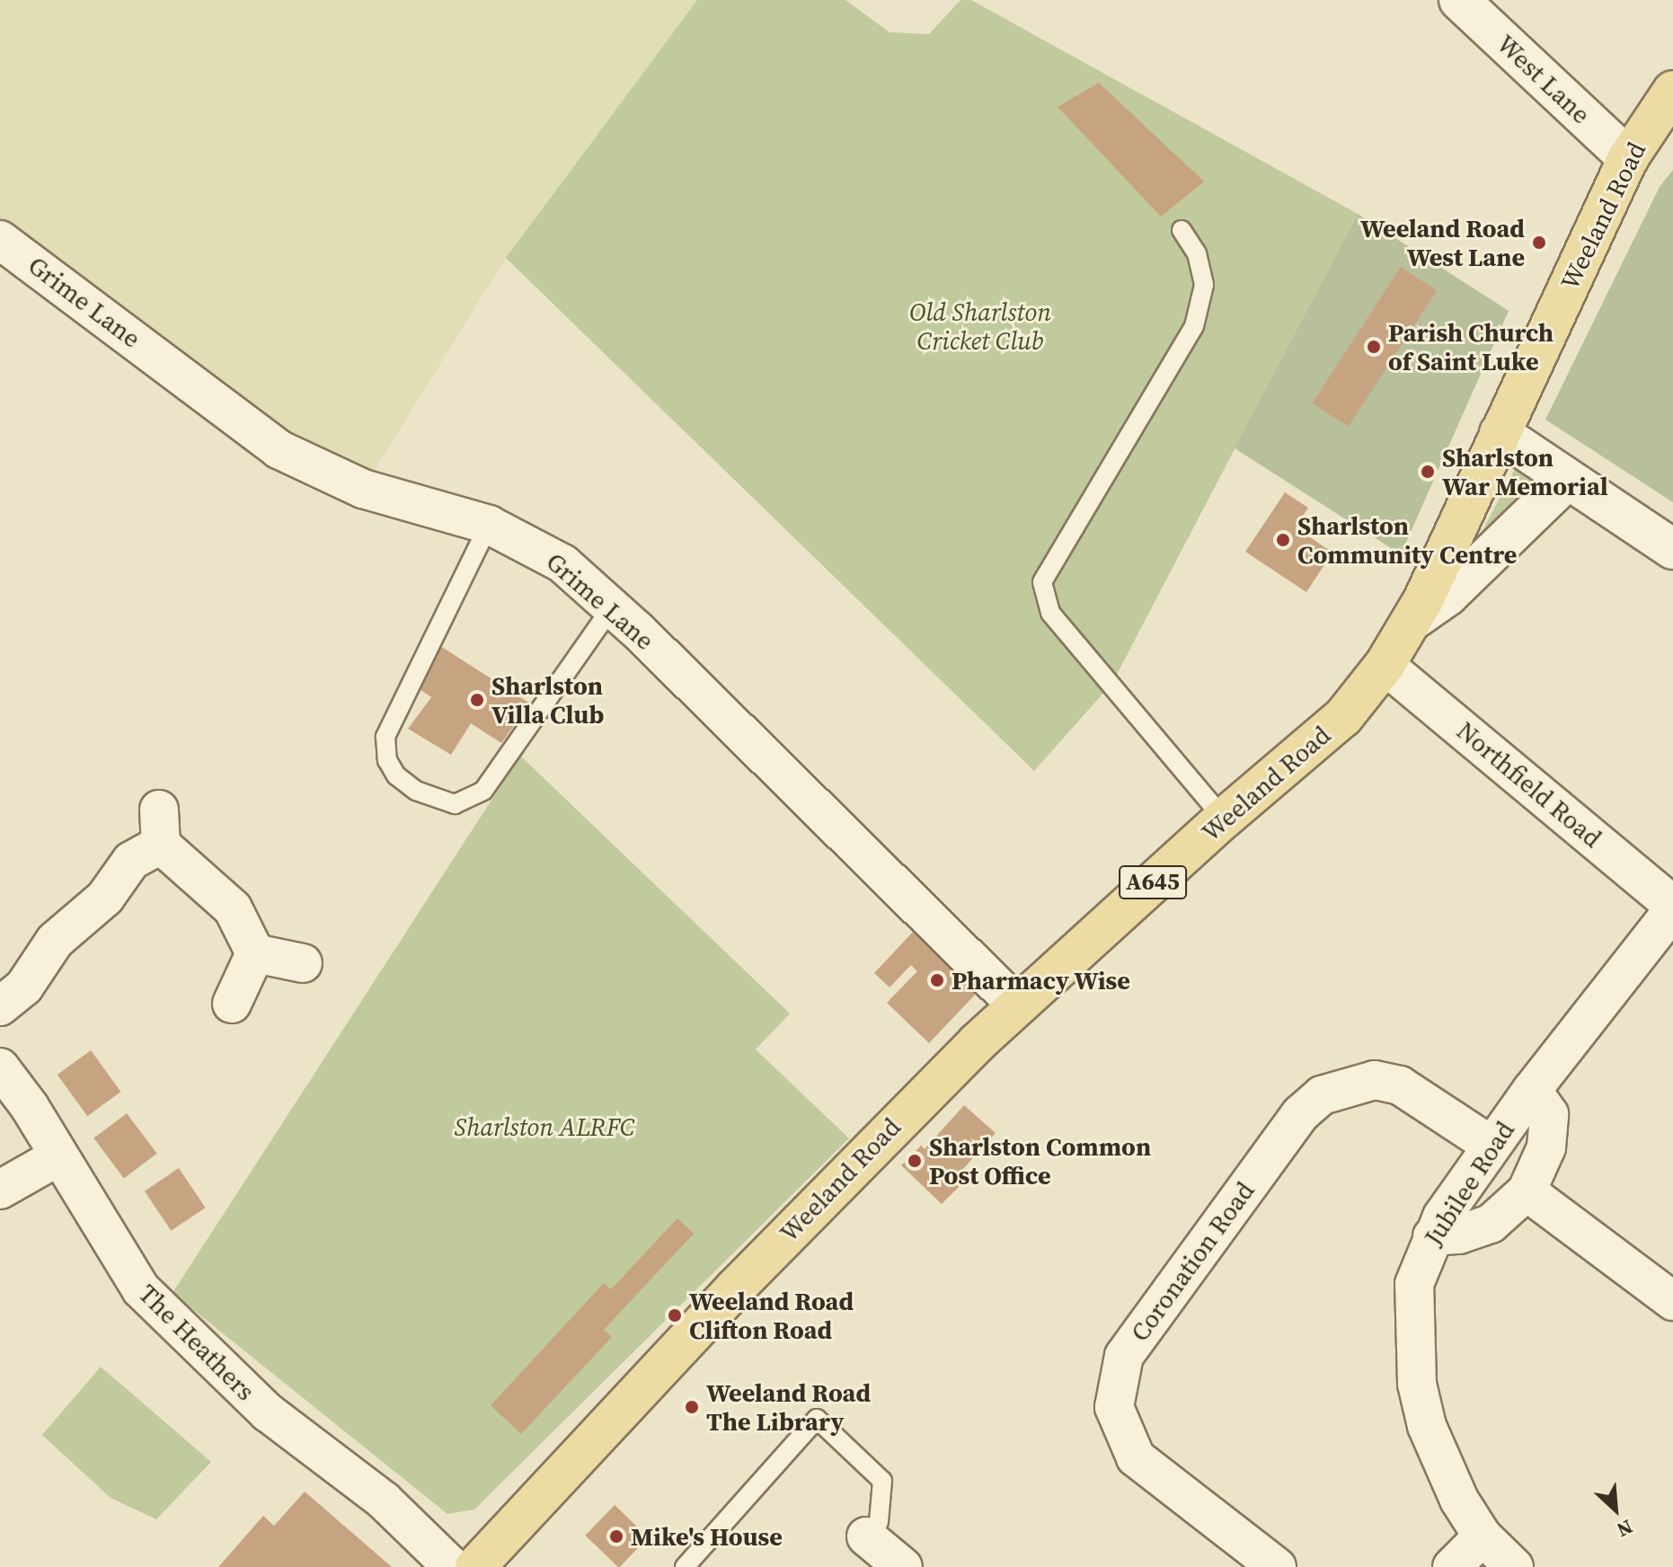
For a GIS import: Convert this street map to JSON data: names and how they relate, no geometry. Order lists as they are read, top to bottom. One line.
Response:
{"streets":{"main road":["Weeland Road","A645"],"street":["West Lane","Grime Lane","Northfield Road","Jubilee Road","Coronation Road","The Heathers"]},"crossings":[["West Lane","Weeland Road"],["Weeland Road","Grime Lane"],["Weeland Road","Northfield Road"],["Northfield Road","Jubilee Road"],["Jubilee Road","Coronation Road"]],"parks":["Old Sharlston Cricket Club","Sharlston ALRFC"],"places":["Weeland Road West Lane","Parish Church of Saint Luke","Sharlston War Memorial","Sharlston Community Centre","Sharlston Villa Club","Pharmacy Wise","Sharlston Common Post Office","Weeland Road Clifton Road","Weeland Road The Library","Mike's House"],"north":"bottom right"}
